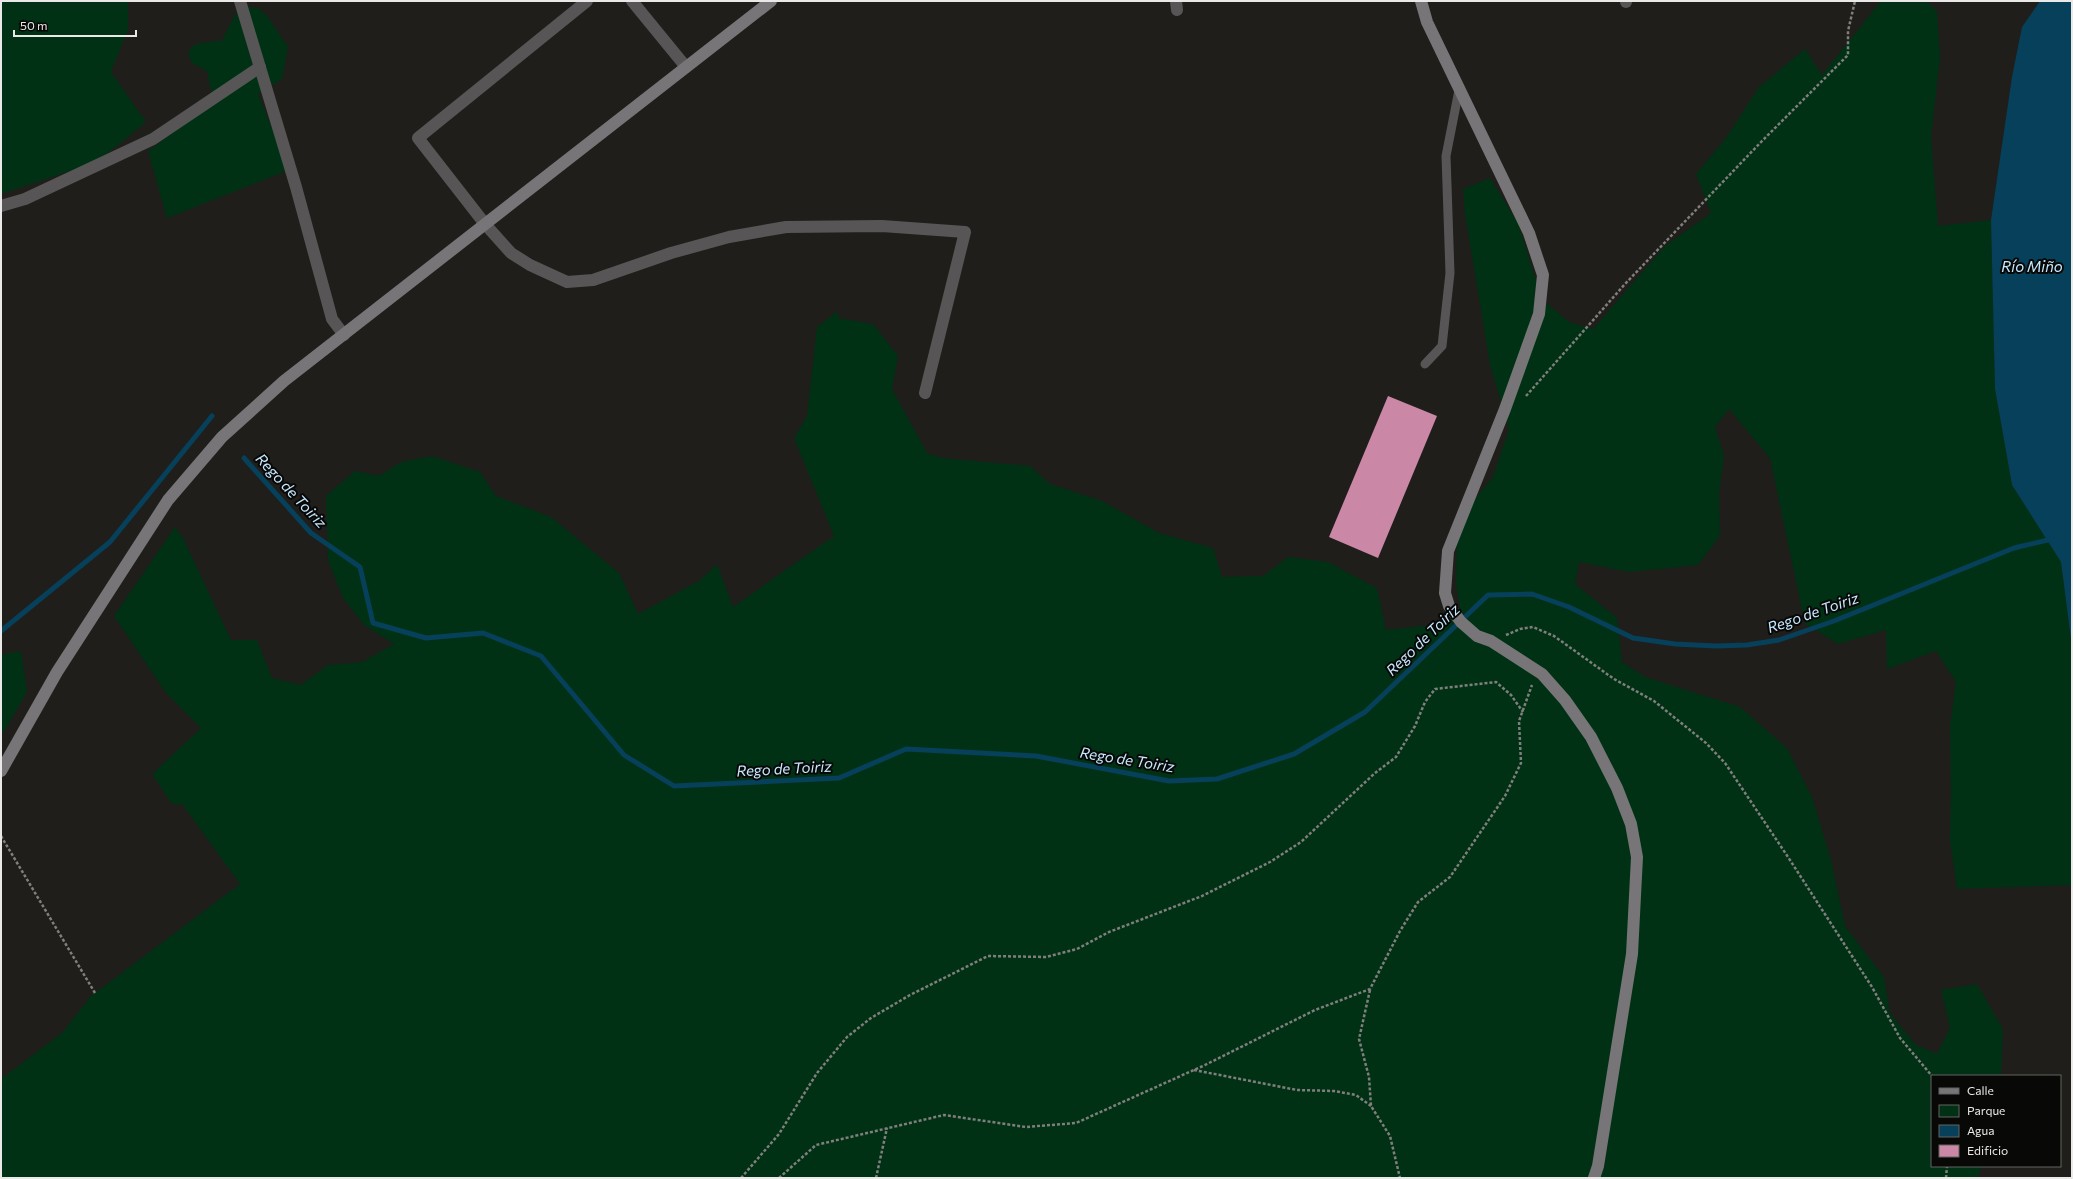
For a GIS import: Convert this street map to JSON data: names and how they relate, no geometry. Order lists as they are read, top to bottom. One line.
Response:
{"water":["Río Miño","Rego de Toiriz"],"legend":["Calle","Parque","Agua","Edificio"],"scale_bar":"50 m"}
